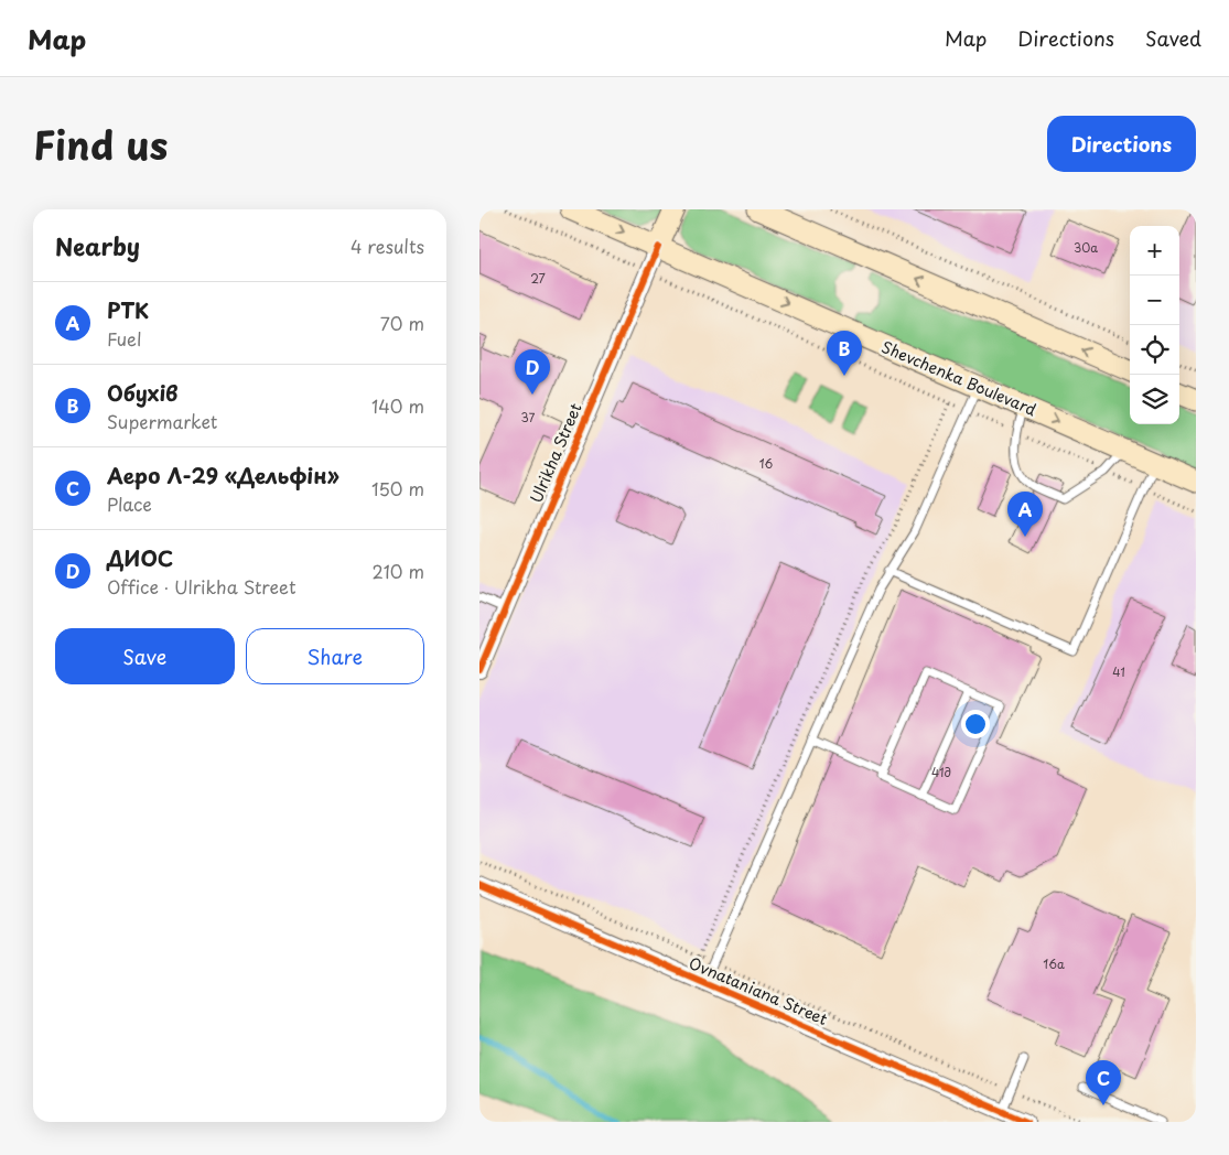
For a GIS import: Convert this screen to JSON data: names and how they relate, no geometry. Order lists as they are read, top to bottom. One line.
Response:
{"streets":{"main road":["Shevchenka Boulevard"],"street":["Ulrikha Street","Ovnataniana Street"]},"crossings":[["Shevchenka Boulevard","Ulrikha Street"]],"house_numbers":["30а","27","37","16","41","41д","16а"],"page":{"header":"Map","nav":["Map","Directions","Saved"],"title":"Find us","buttons":["Directions",["Save","Share"]],"heading":["Nearby","4 results"],"map_buttons":["+","−"],"list":[{"mark":"A","name":"РТК","note":"Fuel","value":"70 m"},{"mark":"B","name":"Обухів","note":"Supermarket","value":"140 m"},{"mark":"C","name":"Аеро Л-29 «Дельфін»","note":"Place","value":"150 m"},{"mark":"D","name":"ДИОС","note":"Office · Ulrikha Street","value":"210 m"}],"pins":["B","D","A","C"]}}
